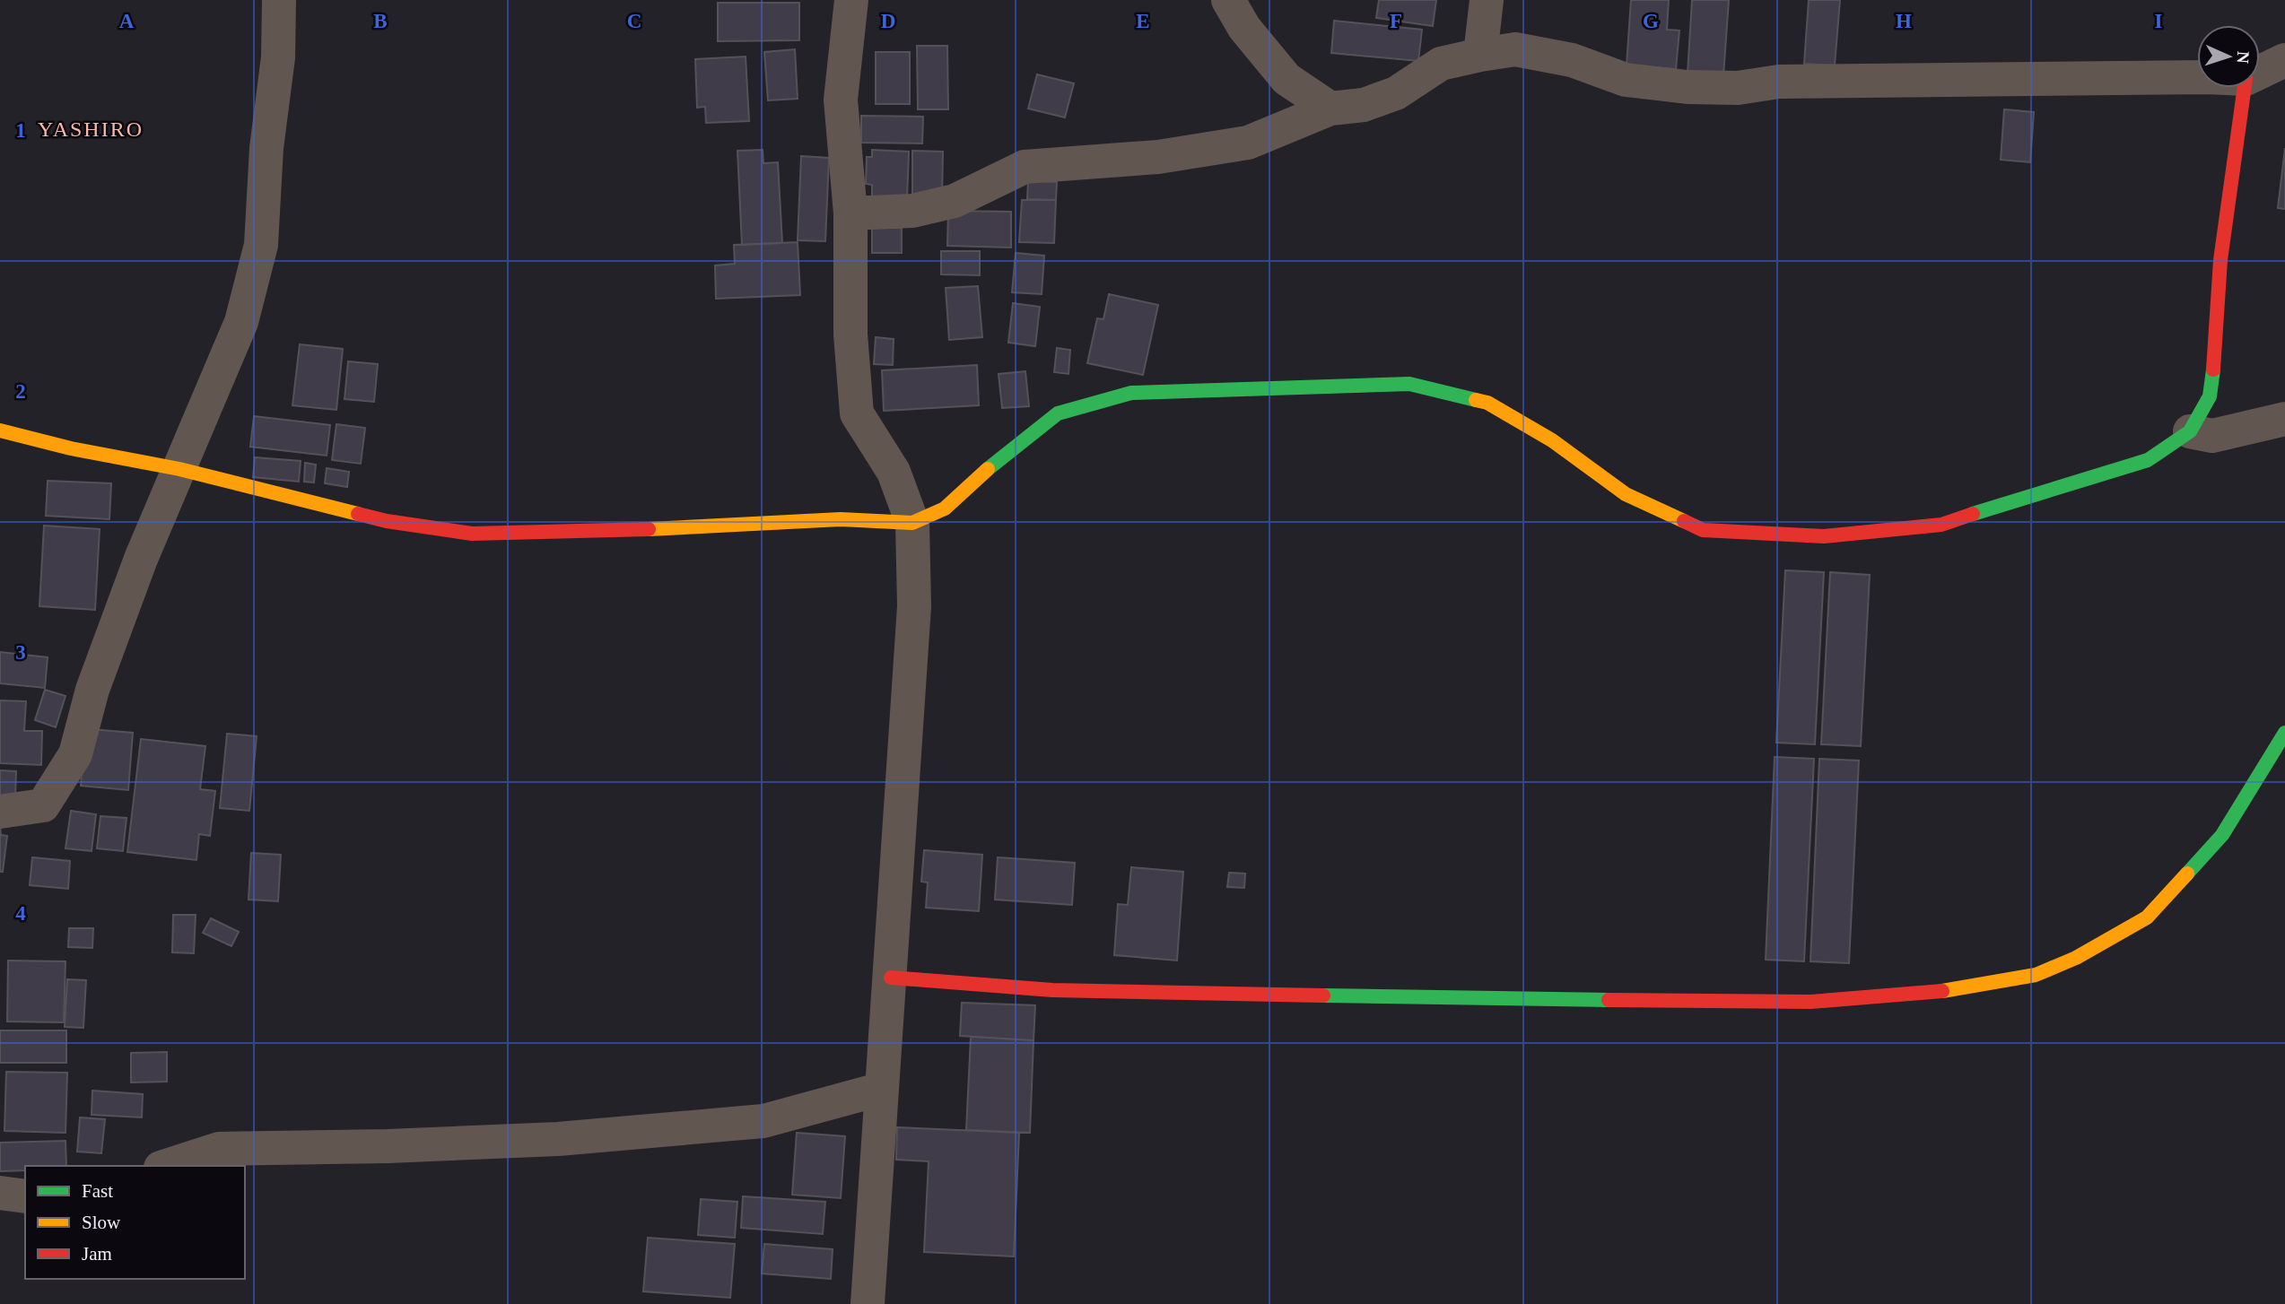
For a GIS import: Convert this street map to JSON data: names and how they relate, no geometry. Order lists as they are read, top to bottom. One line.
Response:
{"districts":["YASHIRO"],"legend":["Fast","Slow","Jam"],"north":"right","grid":{"columns":["A","B","C","D","E","F","G","H","I"],"rows":["1","2","3","4"]}}
